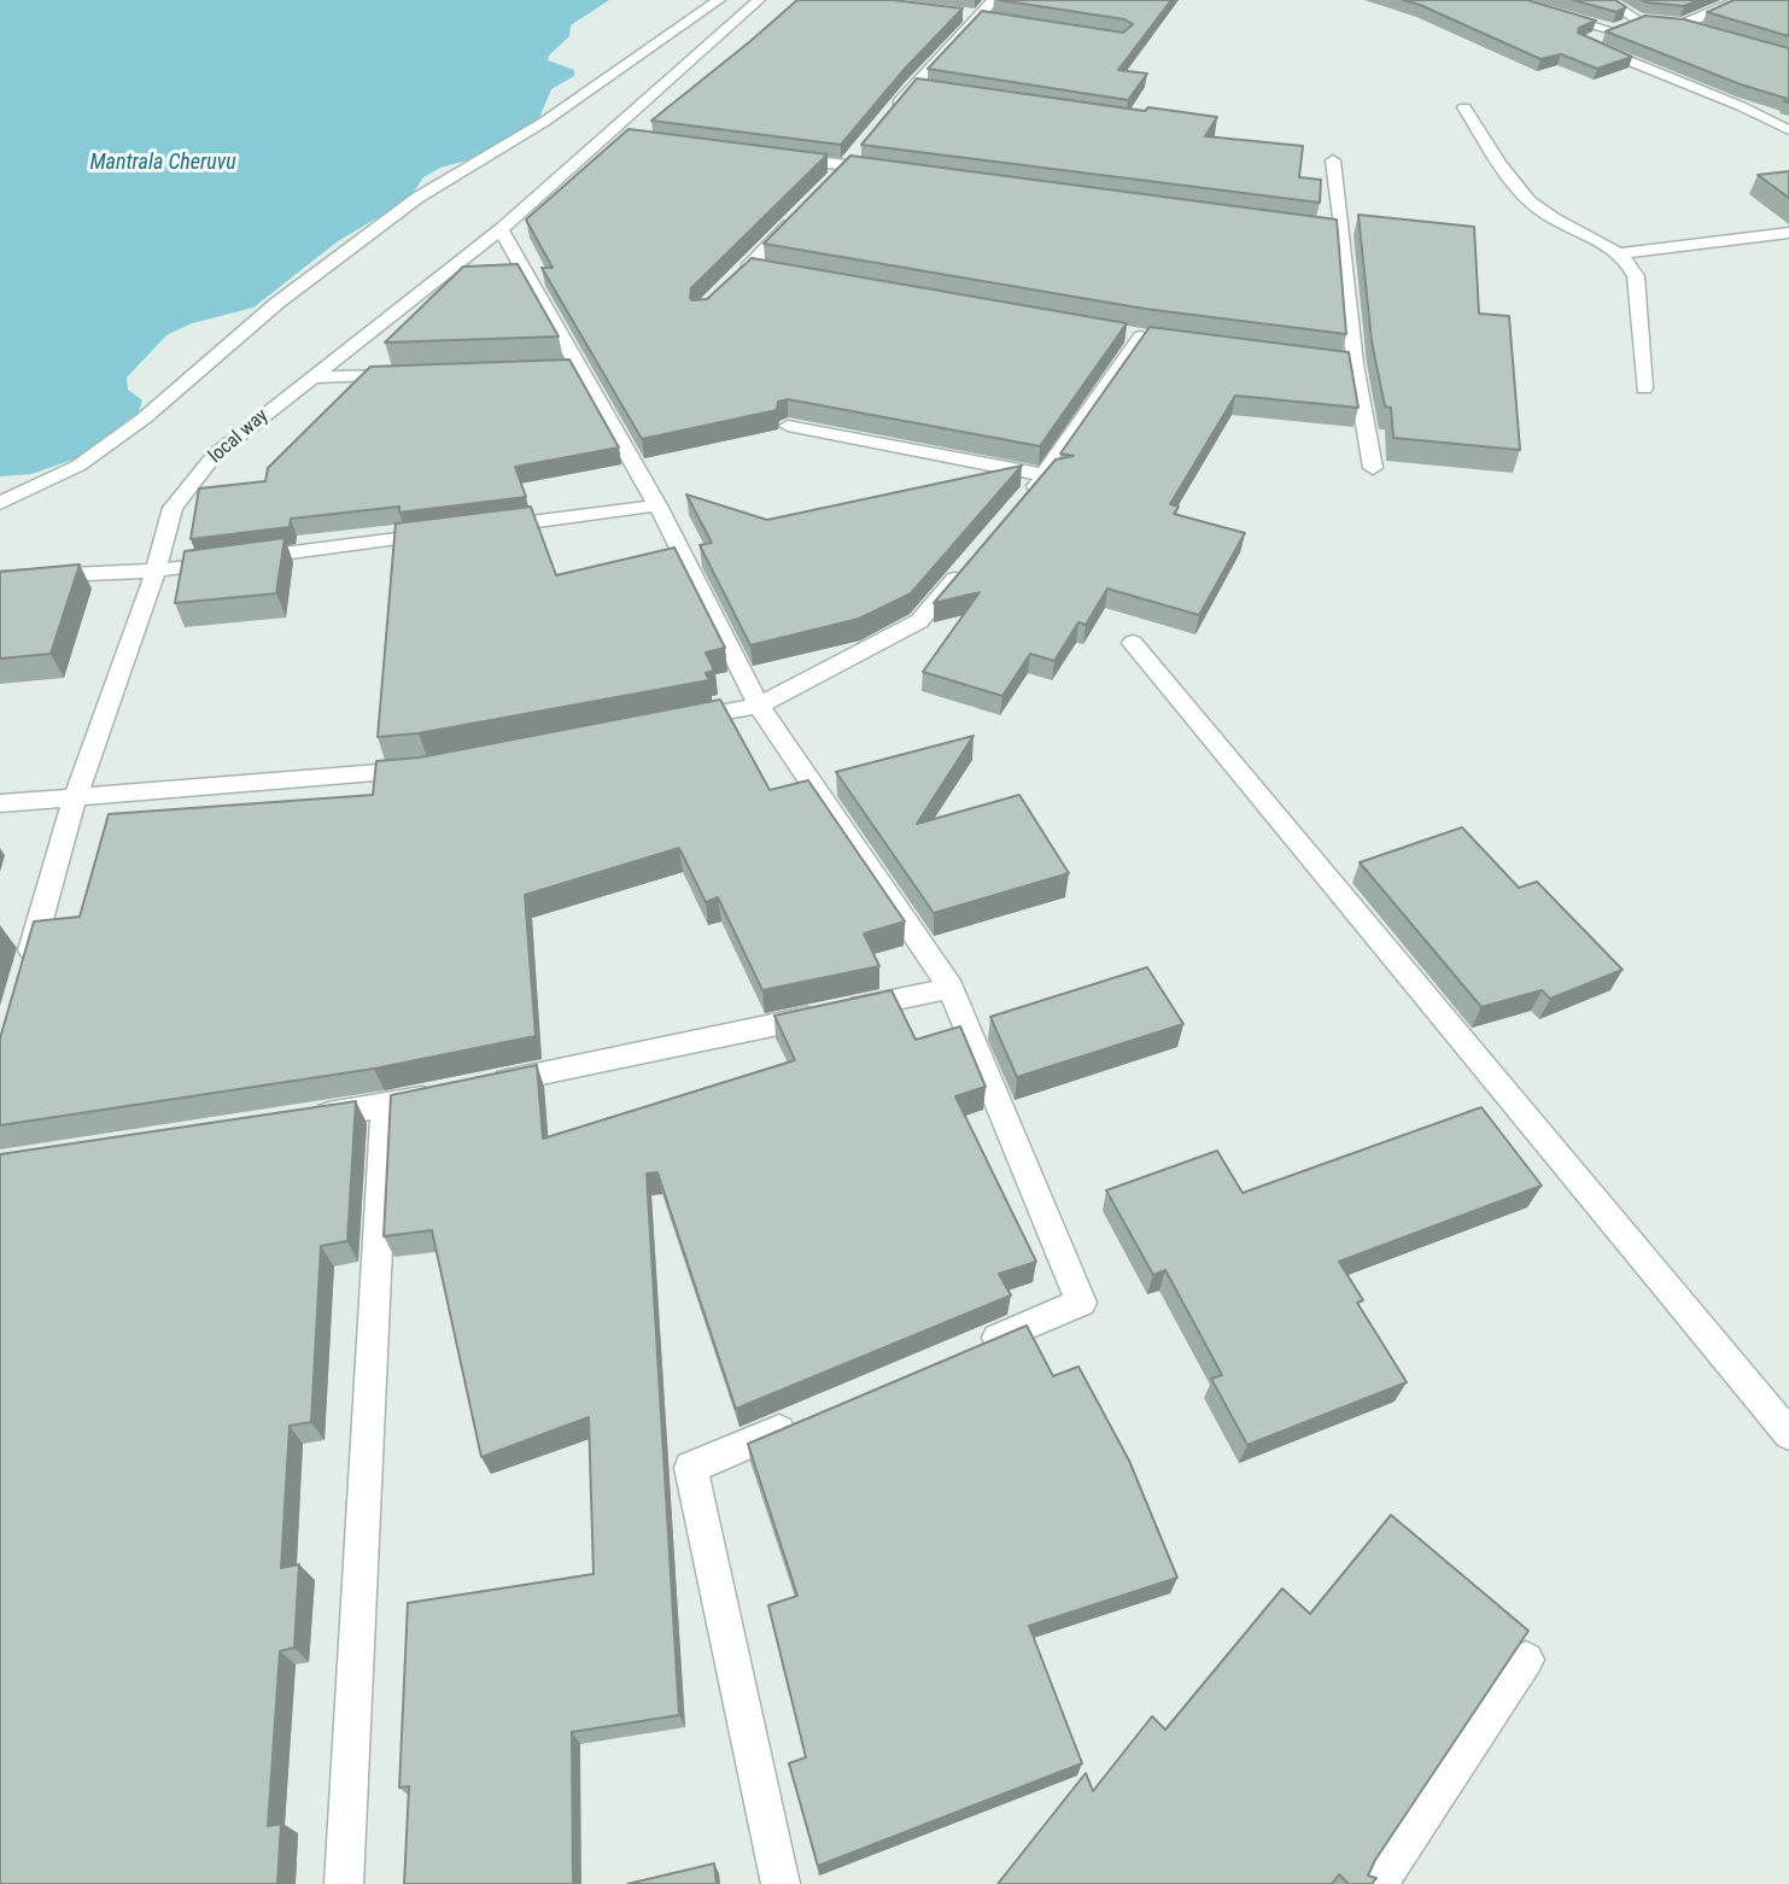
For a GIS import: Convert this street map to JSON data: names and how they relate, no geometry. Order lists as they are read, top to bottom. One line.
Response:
{"streets":{"street":["local way"]},"water":["Mantrala Cheruvu"]}
